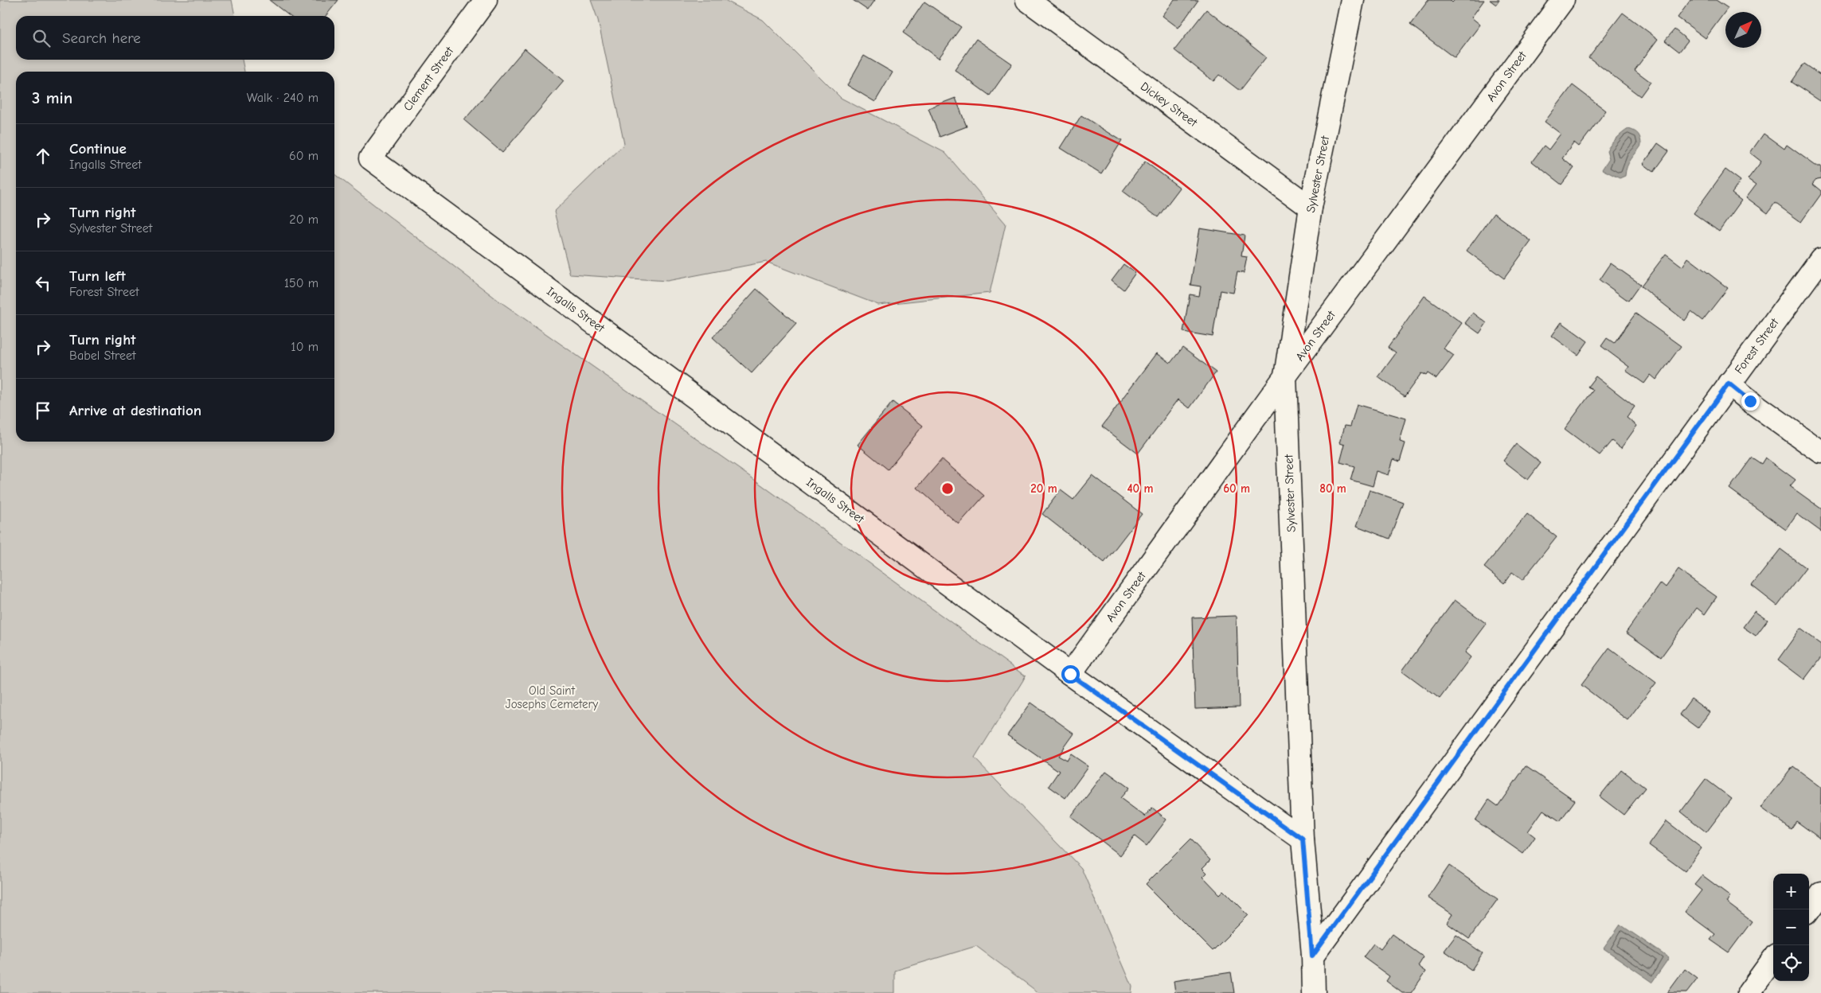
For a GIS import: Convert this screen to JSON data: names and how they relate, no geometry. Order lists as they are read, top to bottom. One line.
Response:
{"streets":{"street":["Avon Street","Clement Street","Dickey Street","Sylvester Street","Ingalls Street","Forest Street"]},"crossings":[["Avon Street","Sylvester Street"],["Avon Street","Ingalls Street"],["Clement Street","Ingalls Street"],["Dickey Street","Sylvester Street"],["Sylvester Street","Ingalls Street"],["Sylvester Street","Forest Street"]],"parks":["Old Saint Josephs Cemetery"],"north":"top right","page":{"search":"Search here","heading":["3 min","Walk · 240 m"],"list":[["Continue","Ingalls Street","60 m"],["Turn right","Sylvester Street","20 m"],["Turn left","Forest Street","150 m"],["Turn right","Babel Street","10 m"],"Arrive at destination"],"map_buttons":["+","−"]},"rings":["20 m","40 m","60 m","80 m"]}
